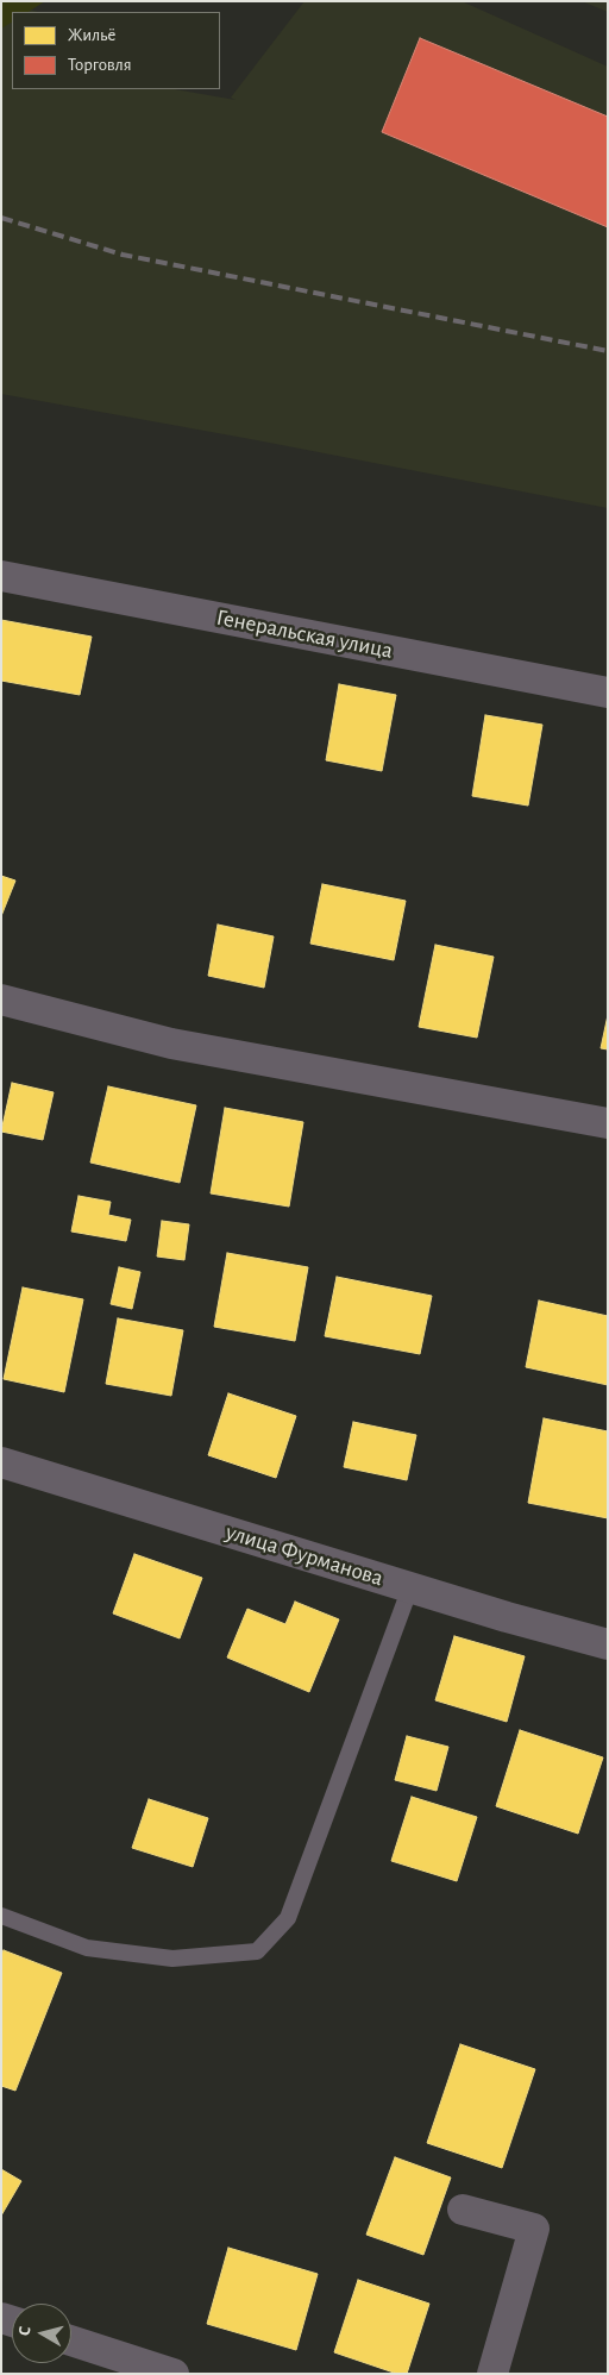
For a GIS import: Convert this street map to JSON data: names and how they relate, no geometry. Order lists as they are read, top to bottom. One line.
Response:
{"streets":{"street":["Генеральская улица","улица Фурманова"]},"legend":["Жильё","Торговля"],"north":"left"}
